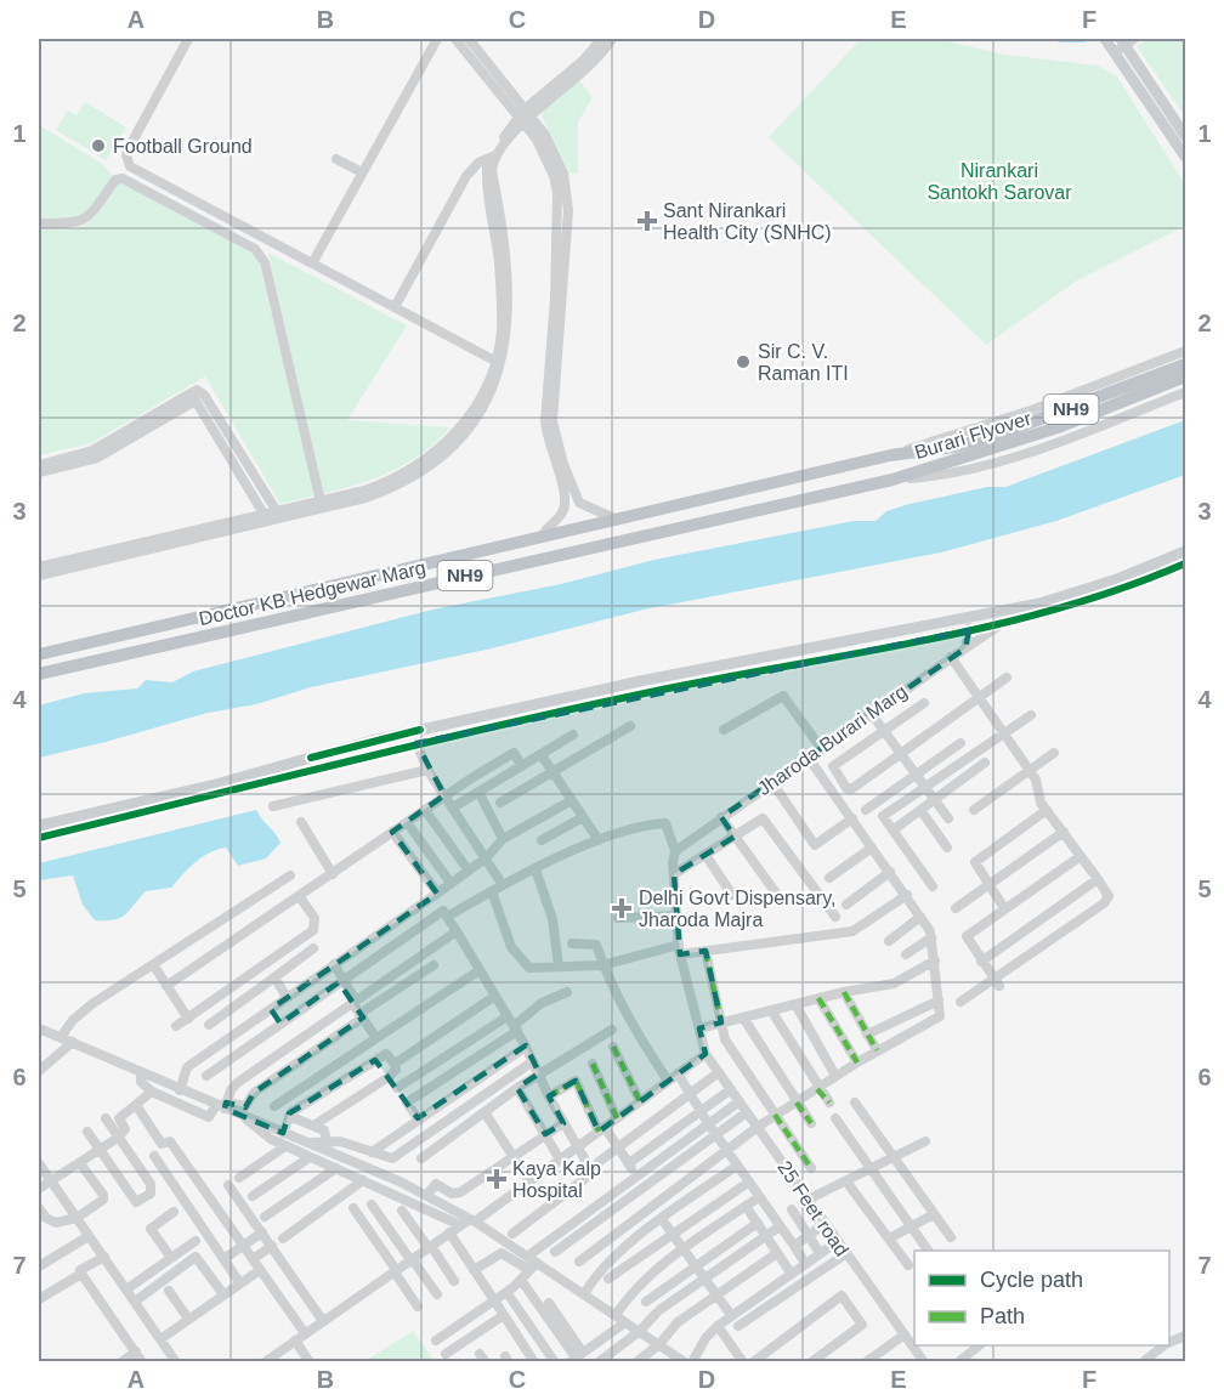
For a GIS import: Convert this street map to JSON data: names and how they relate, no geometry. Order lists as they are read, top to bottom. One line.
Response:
{"streets":{"highway":["NH9","Burari Flyover","Doctor KB Hedgewar Marg"],"street":["Jharoda Burari Marg","25 Feet road"]},"crossings":[["Burari Flyover","Doctor KB Hedgewar Marg"]],"parks":["Nirankari Santokh Sarovar"],"places":{"other":["Football Ground","Sir C. V. Raman ITI"],"health":["Sant Nirankari Health City (SNHC)","Delhi Govt Dispensary, Jharoda Majra","Kaya Kalp Hospital"]},"legend":["Cycle path","Path"],"grid":{"columns":["A","B","C","D","E","F"],"rows":["1","2","3","4","5","6","7"]}}
